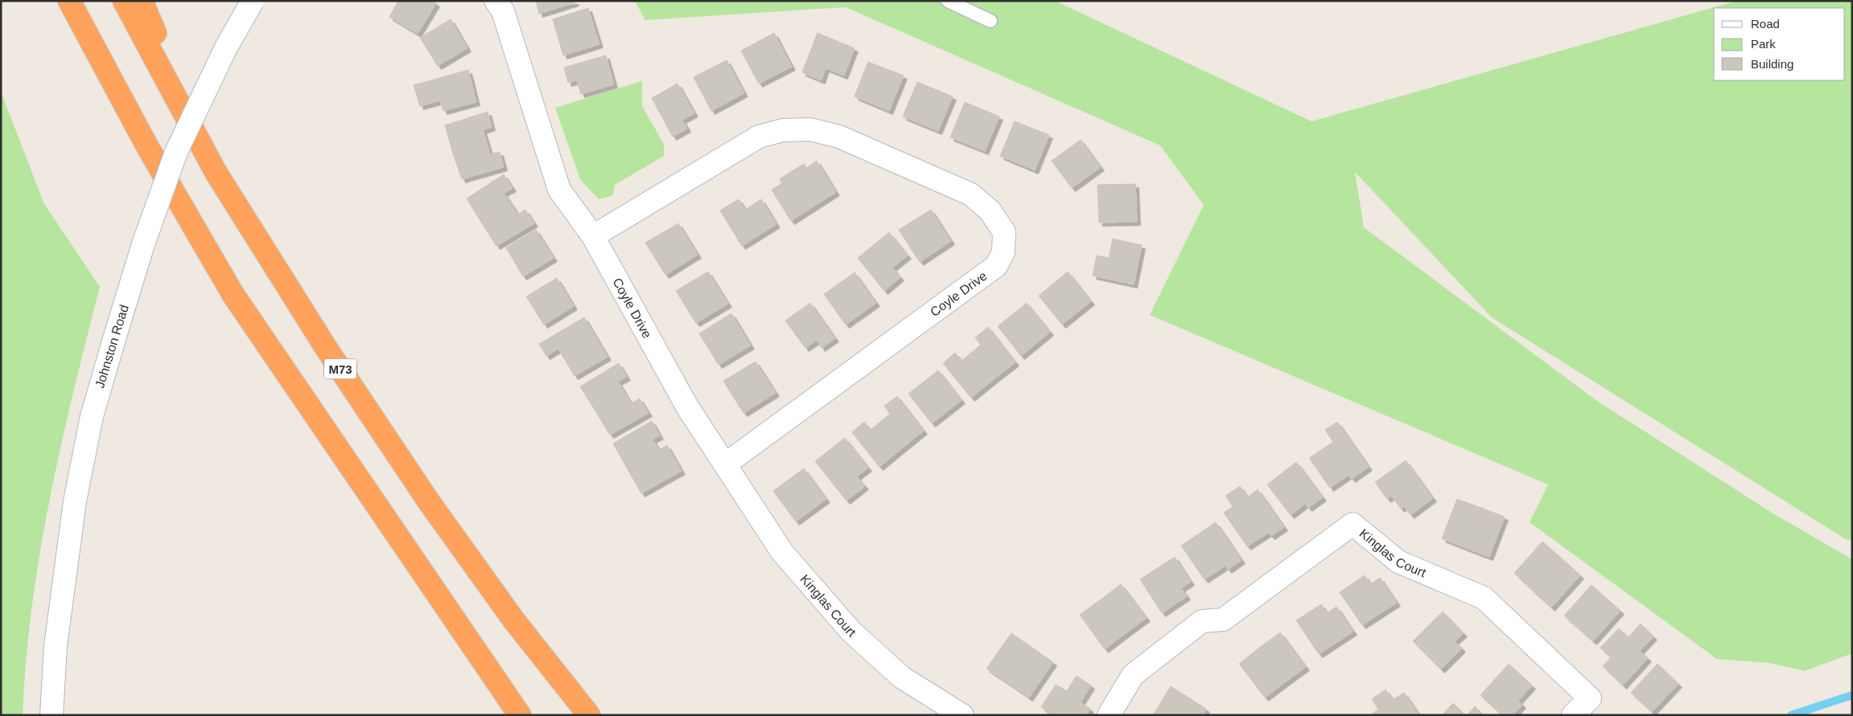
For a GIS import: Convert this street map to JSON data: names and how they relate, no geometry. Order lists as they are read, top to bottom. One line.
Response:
{"streets":{"highway":["M73"],"street":["Coyle Drive","Johnston Road","Kinglas Court"]},"crossings":[["Coyle Drive","Kinglas Court"]],"legend":["Road","Park","Building"]}
